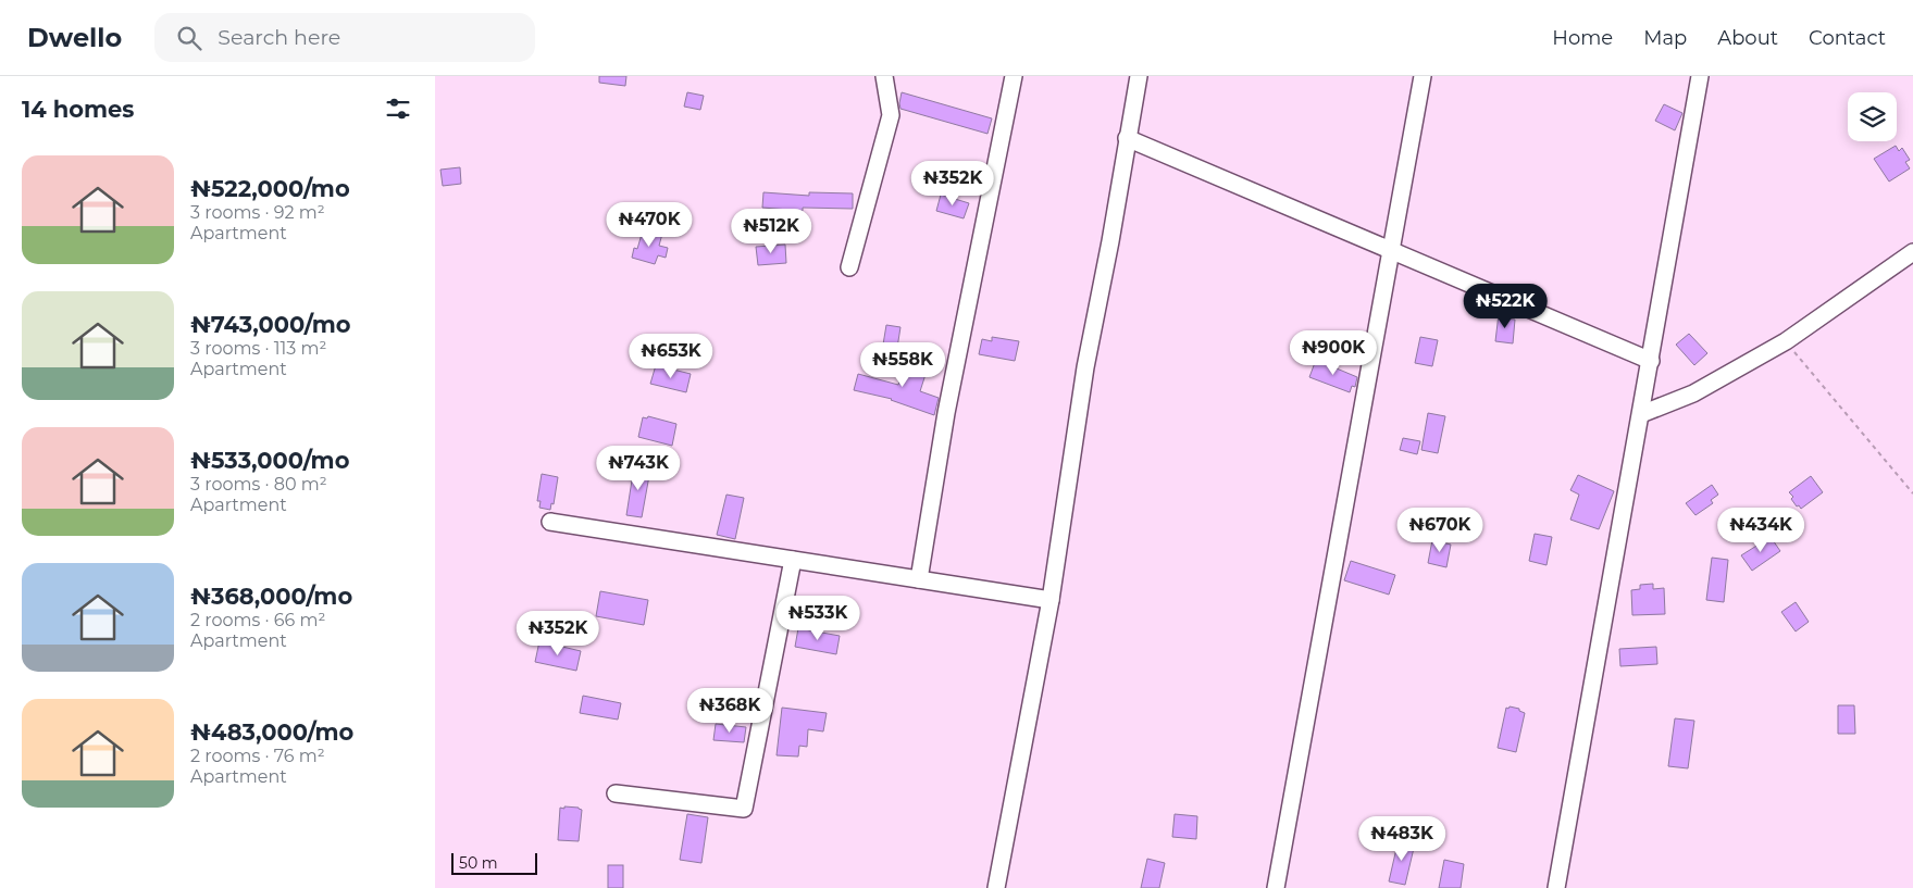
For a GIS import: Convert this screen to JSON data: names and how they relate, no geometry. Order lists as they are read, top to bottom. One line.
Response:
{"scale_bar":"50 m","page":{"header":"Dwello","search":"Search here","nav":["Home","Map","About","Contact"],"heading":"14 homes","list":[{"name":"₦522,000/mo","note":"3 rooms · 92 m² · Apartment"},{"name":"₦743,000/mo","note":"3 rooms · 113 m² · Apartment"},{"name":"₦533,000/mo","note":"3 rooms · 80 m² · Apartment"},{"name":"₦368,000/mo","note":"2 rooms · 66 m² · Apartment"},{"name":"₦483,000/mo","note":"2 rooms · 76 m² · Apartment"}],"price":["₦352K","₦470K","₦512K","₦522K","₦900K","₦653K","₦558K","₦743K","₦670K","₦434K","₦533K","₦352K","₦368K","₦483K"],"scale":"50 m"}}
